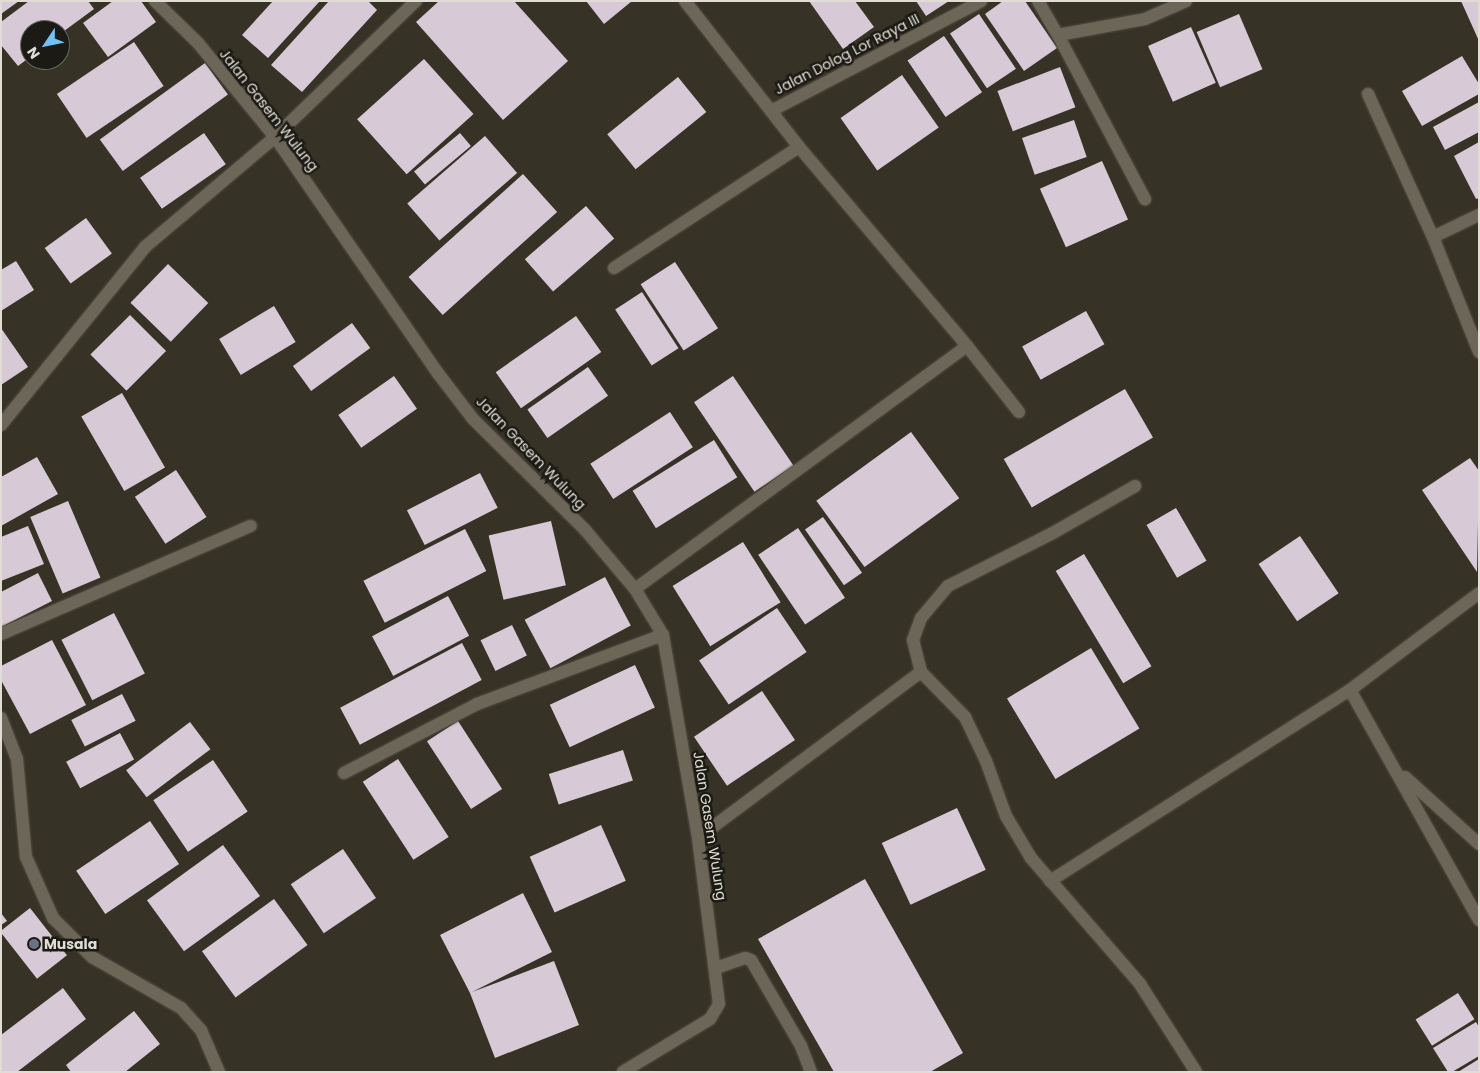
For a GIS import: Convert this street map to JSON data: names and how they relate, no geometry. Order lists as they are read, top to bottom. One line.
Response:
{"streets":{"street":["Jalan Dolog Lor Raya III","Jalan Gasem Wulung"]},"places":["Musala"],"north":"bottom left"}
